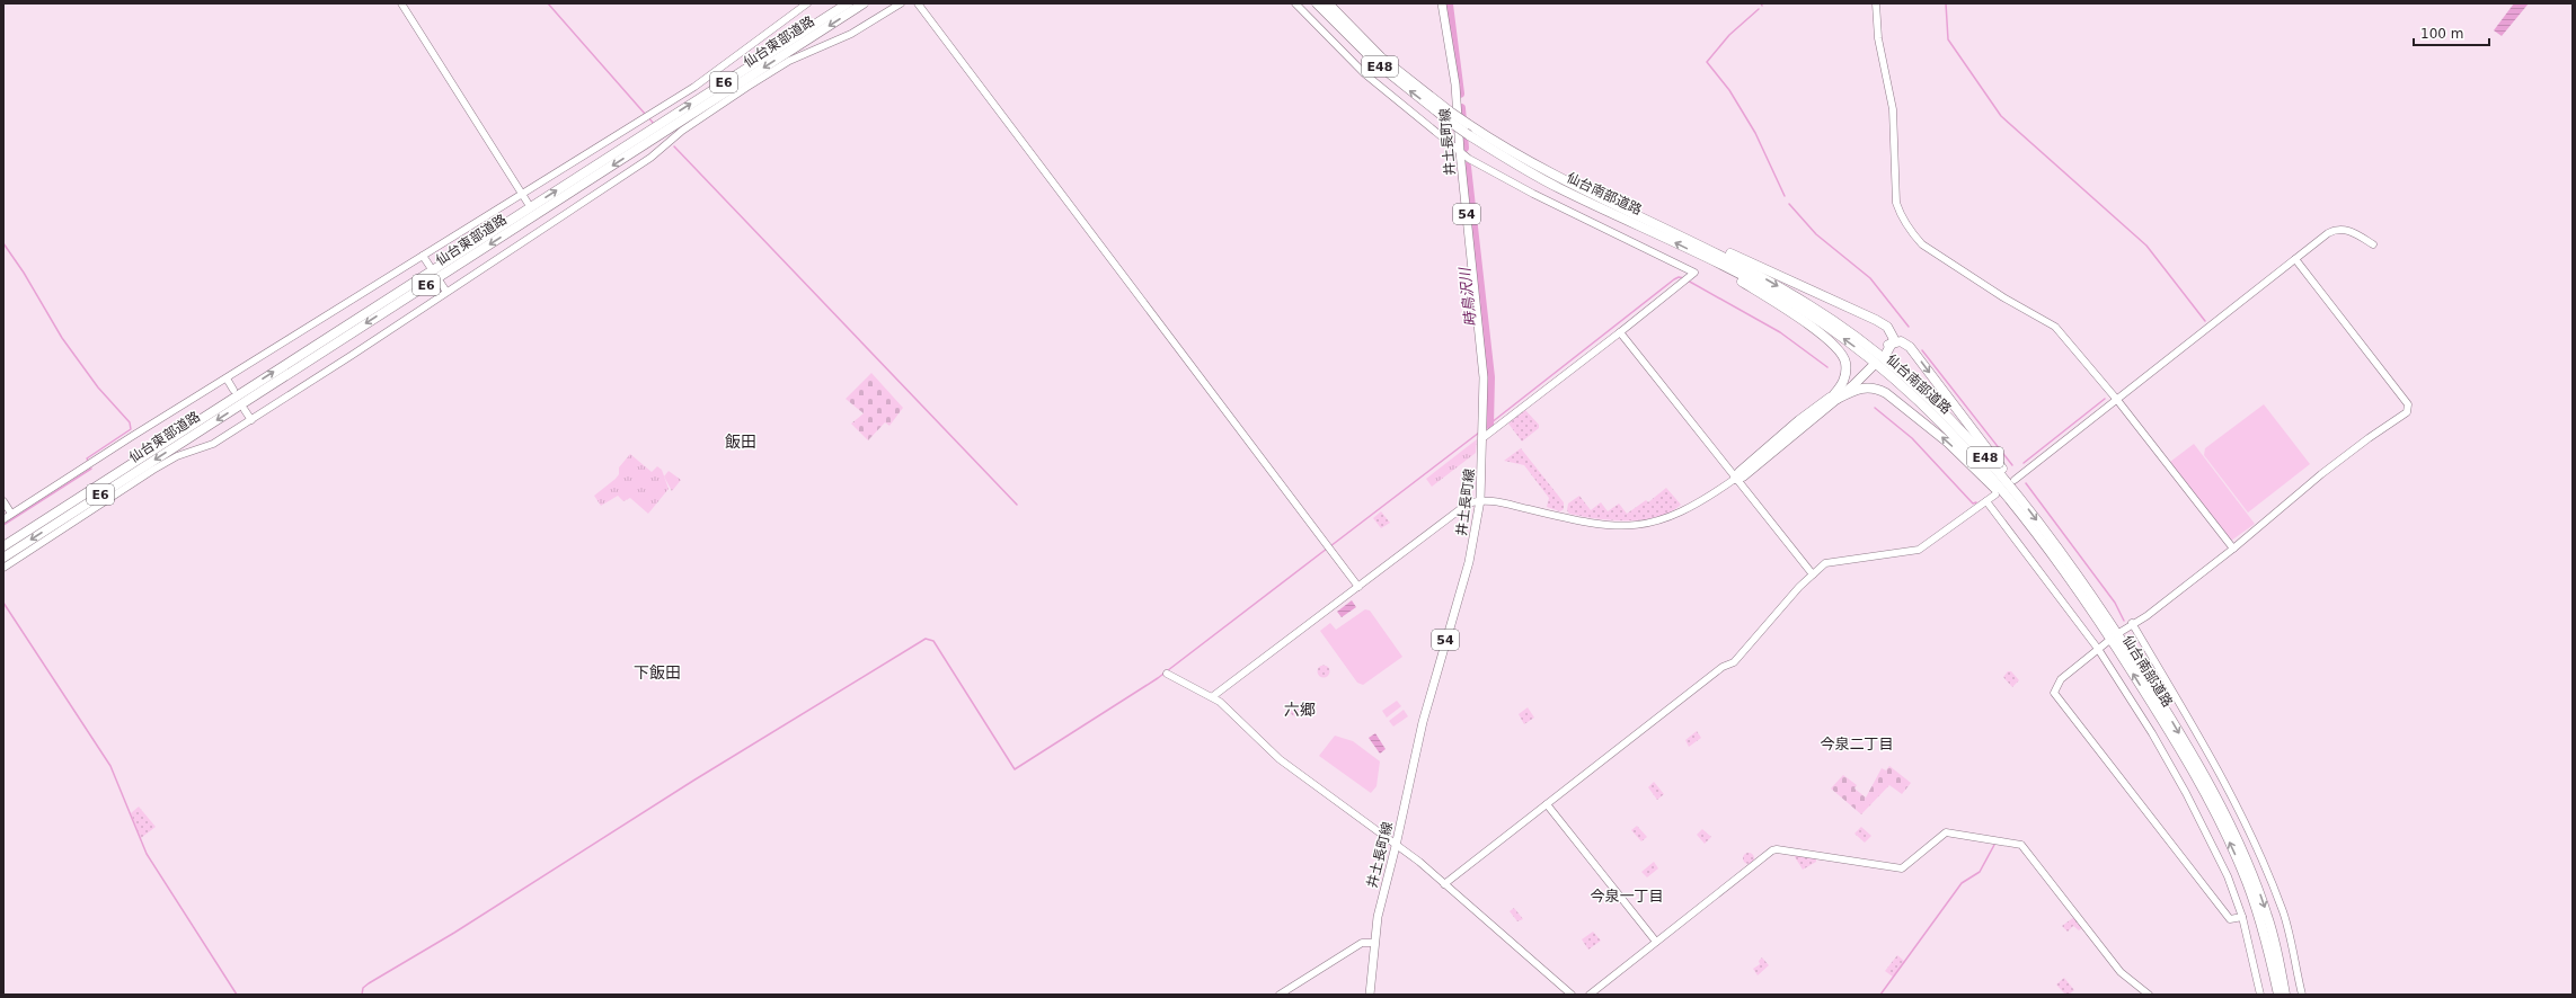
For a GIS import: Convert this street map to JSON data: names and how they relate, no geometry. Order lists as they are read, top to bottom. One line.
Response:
{"streets":{"highway":["仙台東部道路","E48","E6","仙台南部道路"],"main road":["井土長町線","54"]},"districts":["飯田","下飯田","六郷","今泉二丁目","今泉一丁目"],"water":["時鳥沢川"],"scale_bar":"100 m"}
